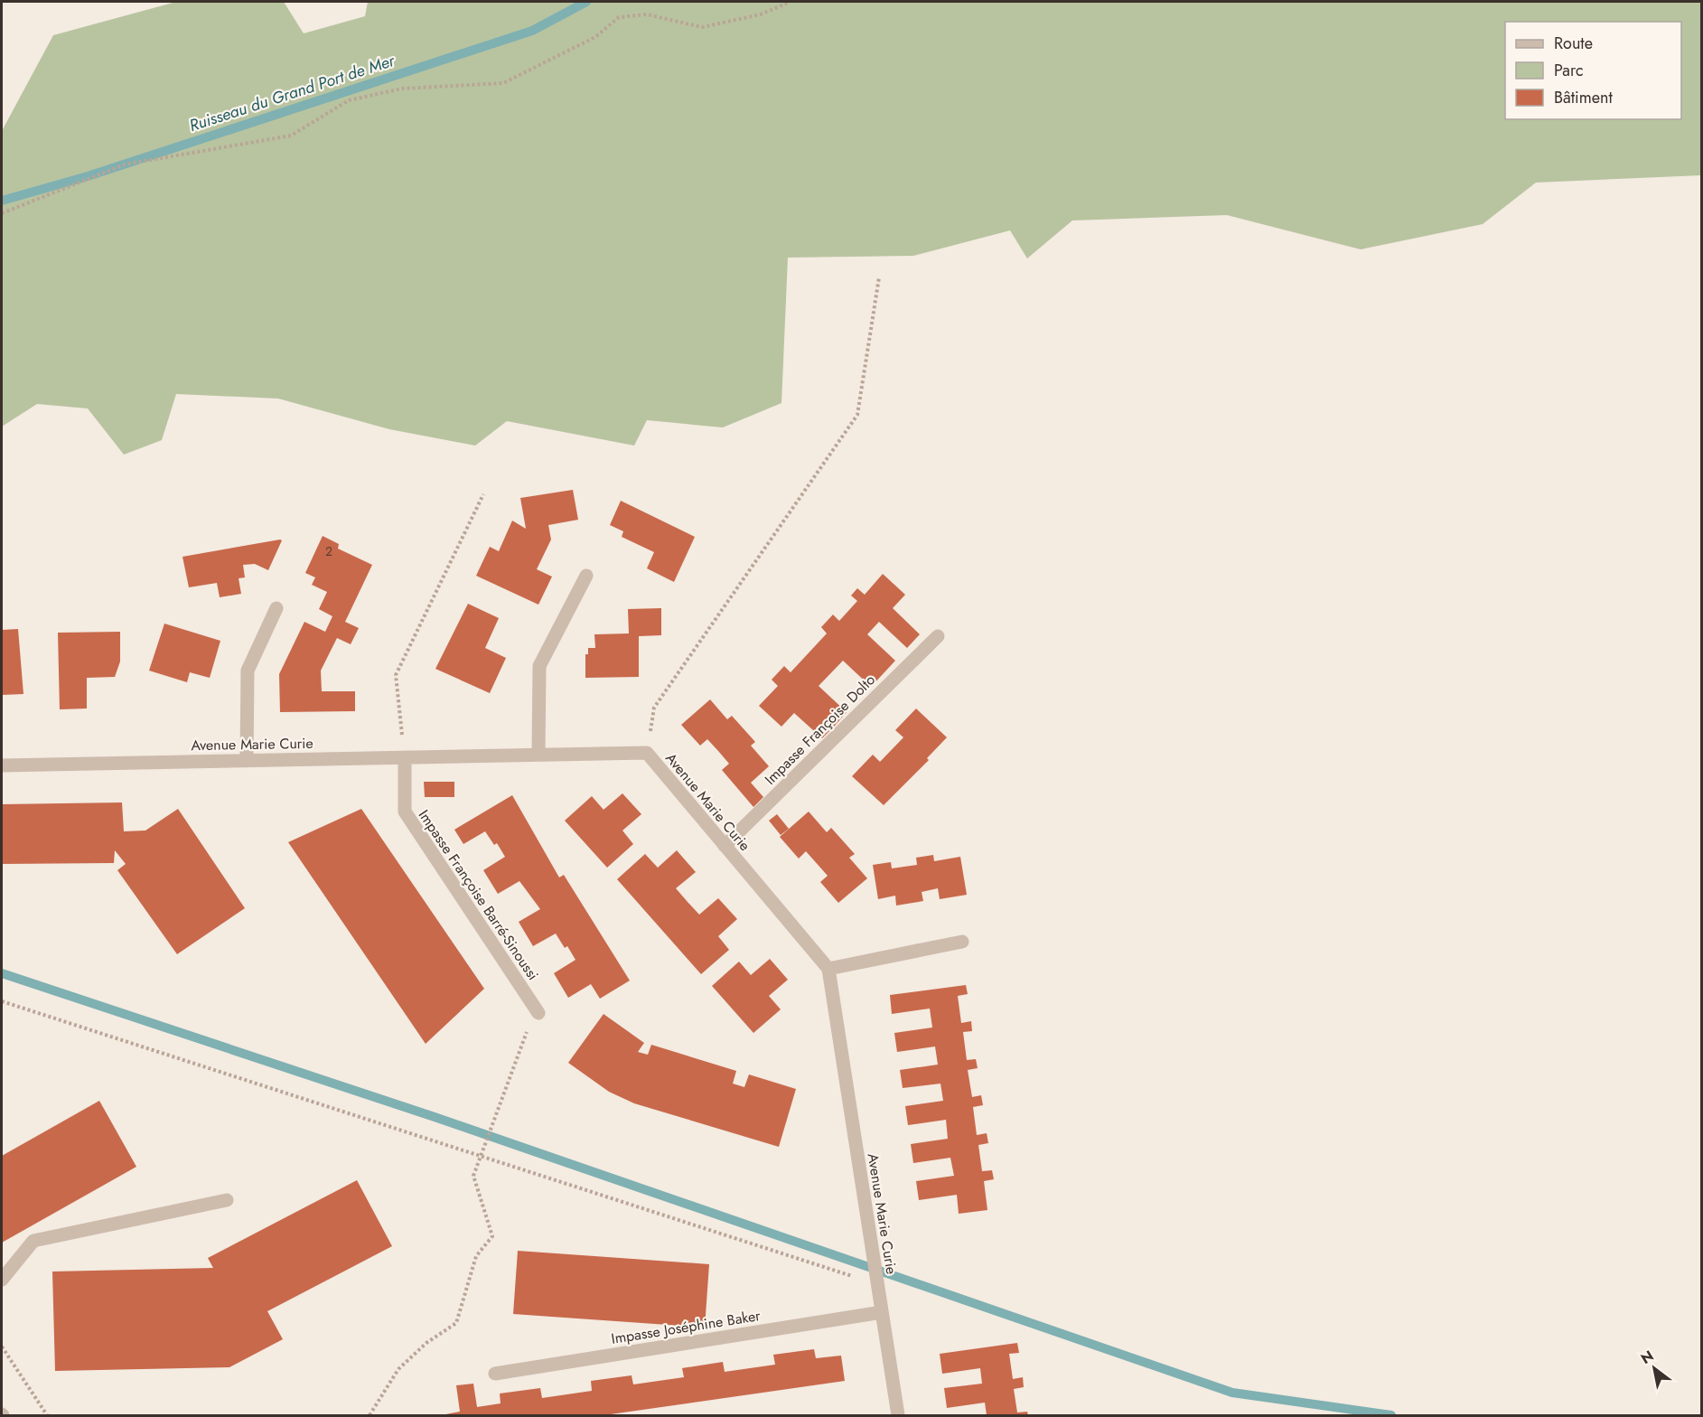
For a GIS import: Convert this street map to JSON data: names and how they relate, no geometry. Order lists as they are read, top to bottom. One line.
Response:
{"streets":{"street":["Impasse Françoise Dolto","Avenue Marie Curie","Impasse Françoise Barré-Sinoussi","Impasse Joséphine Baker"]},"crossings":[["Impasse Françoise Dolto","Avenue Marie Curie"],["Avenue Marie Curie","Impasse Françoise Barré-Sinoussi"],["Avenue Marie Curie","Impasse Joséphine Baker"]],"water":["Ruisseau du Grand Port de Mer"],"house_numbers":["2"],"legend":["Route","Parc","Bâtiment"],"north":"top left"}
